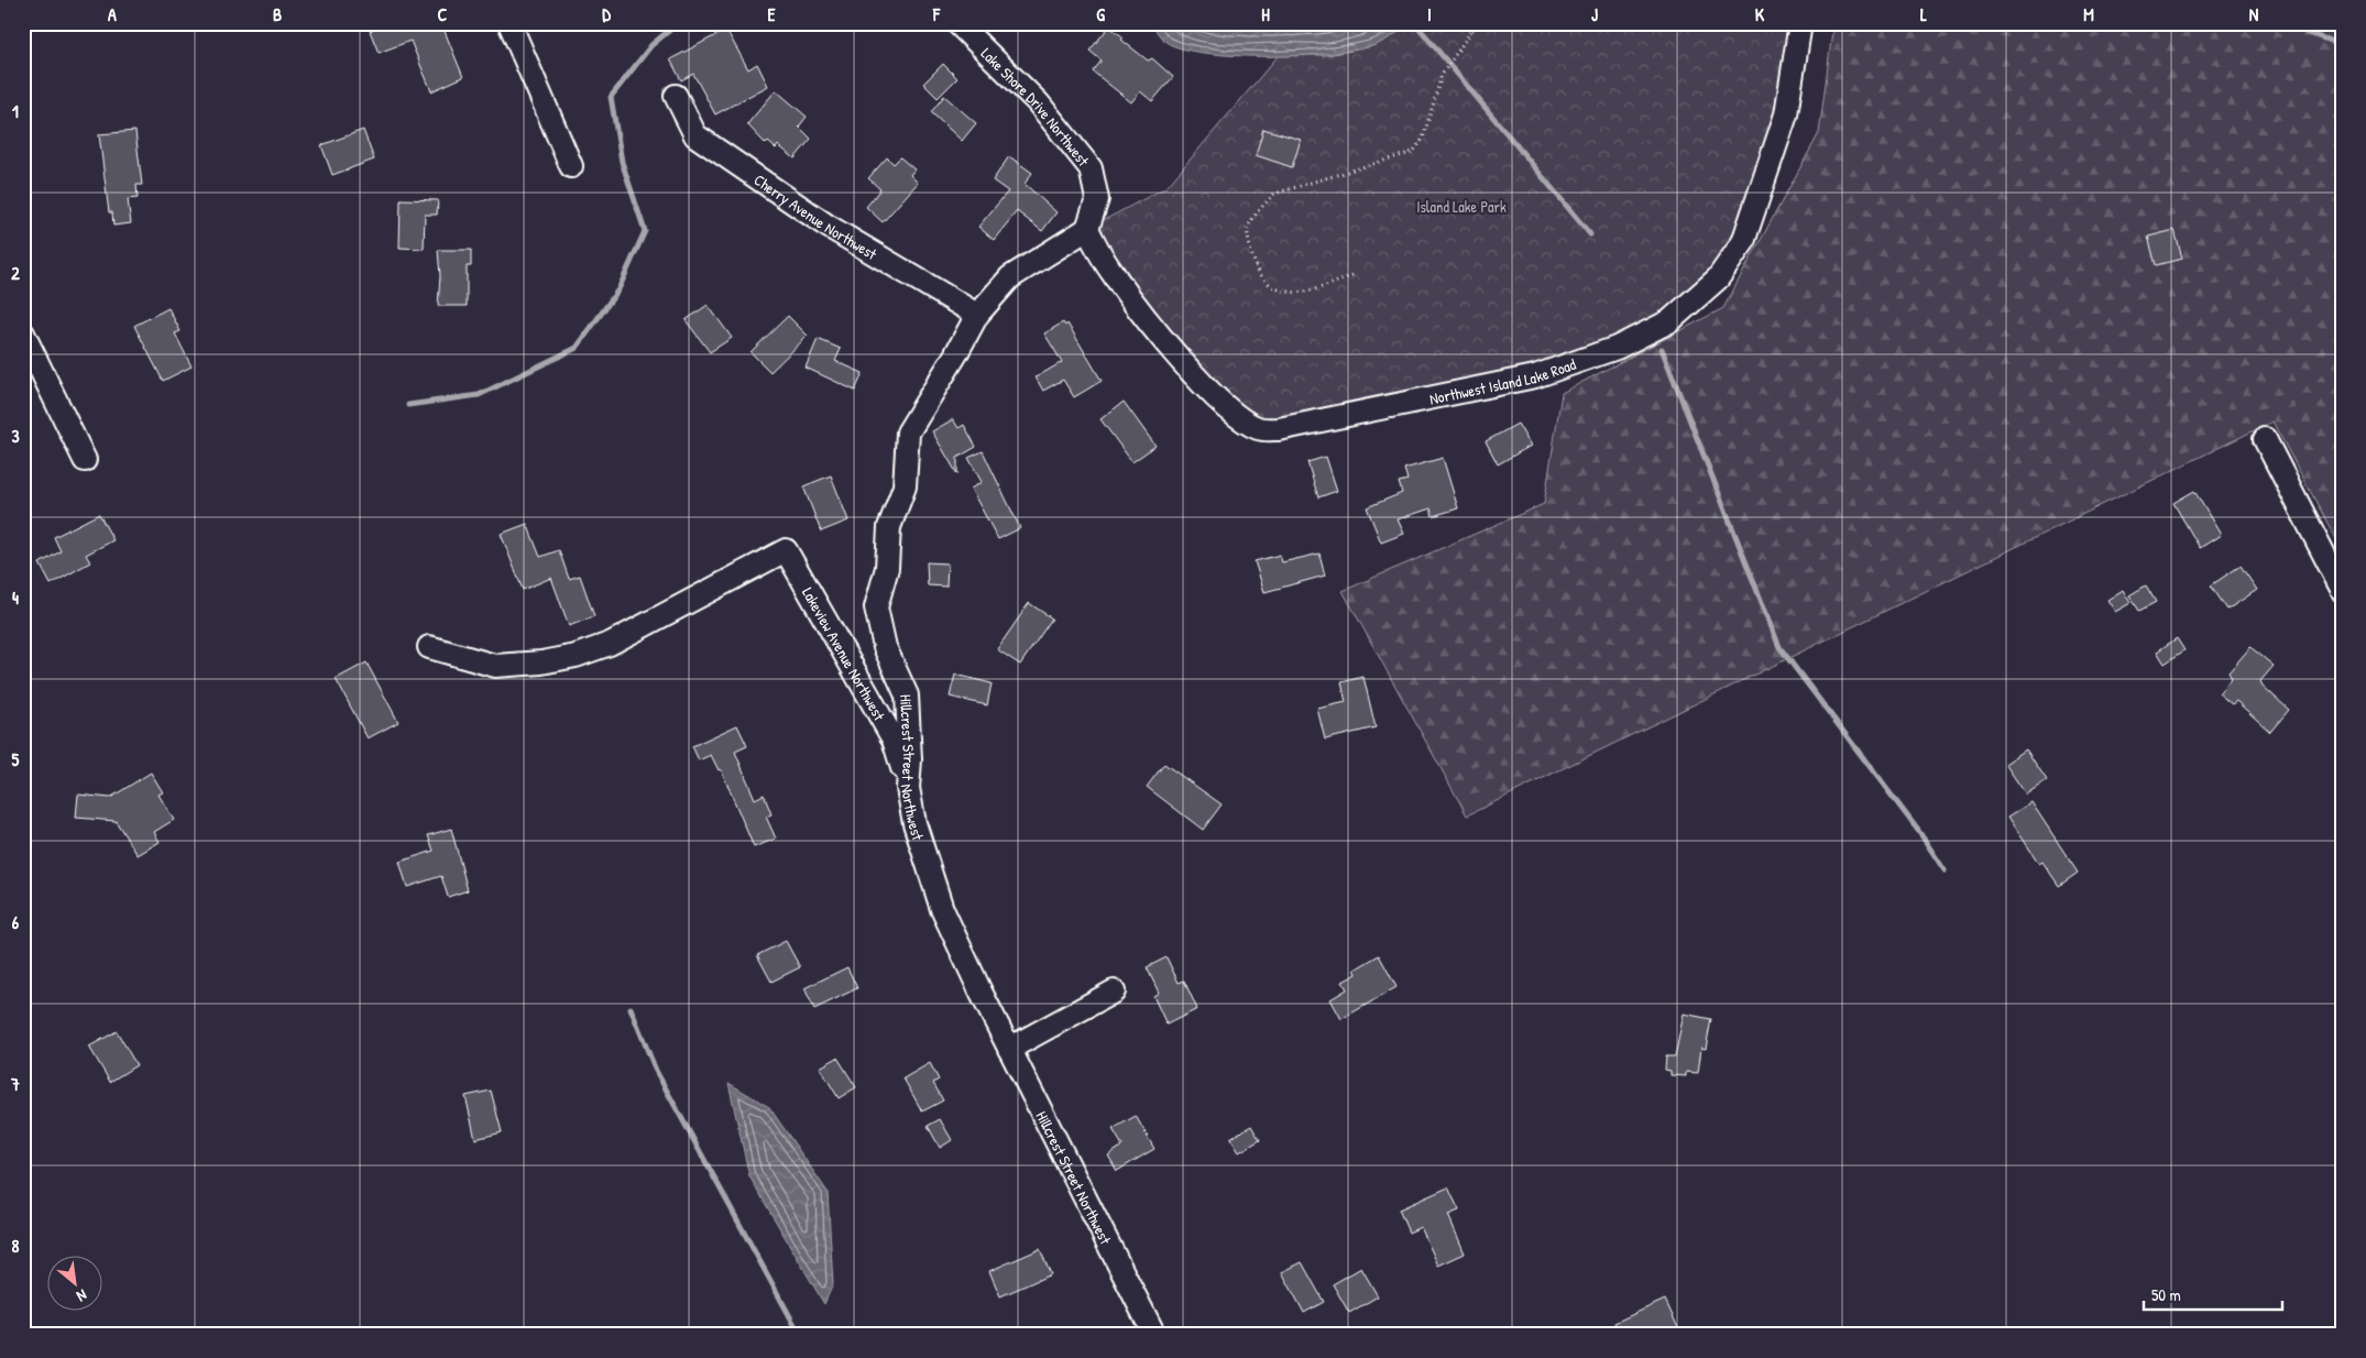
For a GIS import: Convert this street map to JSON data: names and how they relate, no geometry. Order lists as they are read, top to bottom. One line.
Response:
{"streets":{"street":["Lake Shore Drive Northwest","Cherry Avenue Northwest","Northwest Island Lake Road","Lakeview Avenue Northwest","Hillcrest Street Northwest"]},"crossings":[["Lake Shore Drive Northwest","Northwest Island Lake Road"],["Lake Shore Drive Northwest","Hillcrest Street Northwest"],["Cherry Avenue Northwest","Hillcrest Street Northwest"],["Northwest Island Lake Road","Hillcrest Street Northwest"],["Lakeview Avenue Northwest","Hillcrest Street Northwest"]],"parks":["Island Lake Park"],"scale_bar":"50 m","north":"bottom right","grid":{"columns":["A","B","C","D","E","F","G","H","I","J","K","L","M","N"],"rows":["1","2","3","4","5","6","7","8"]}}
